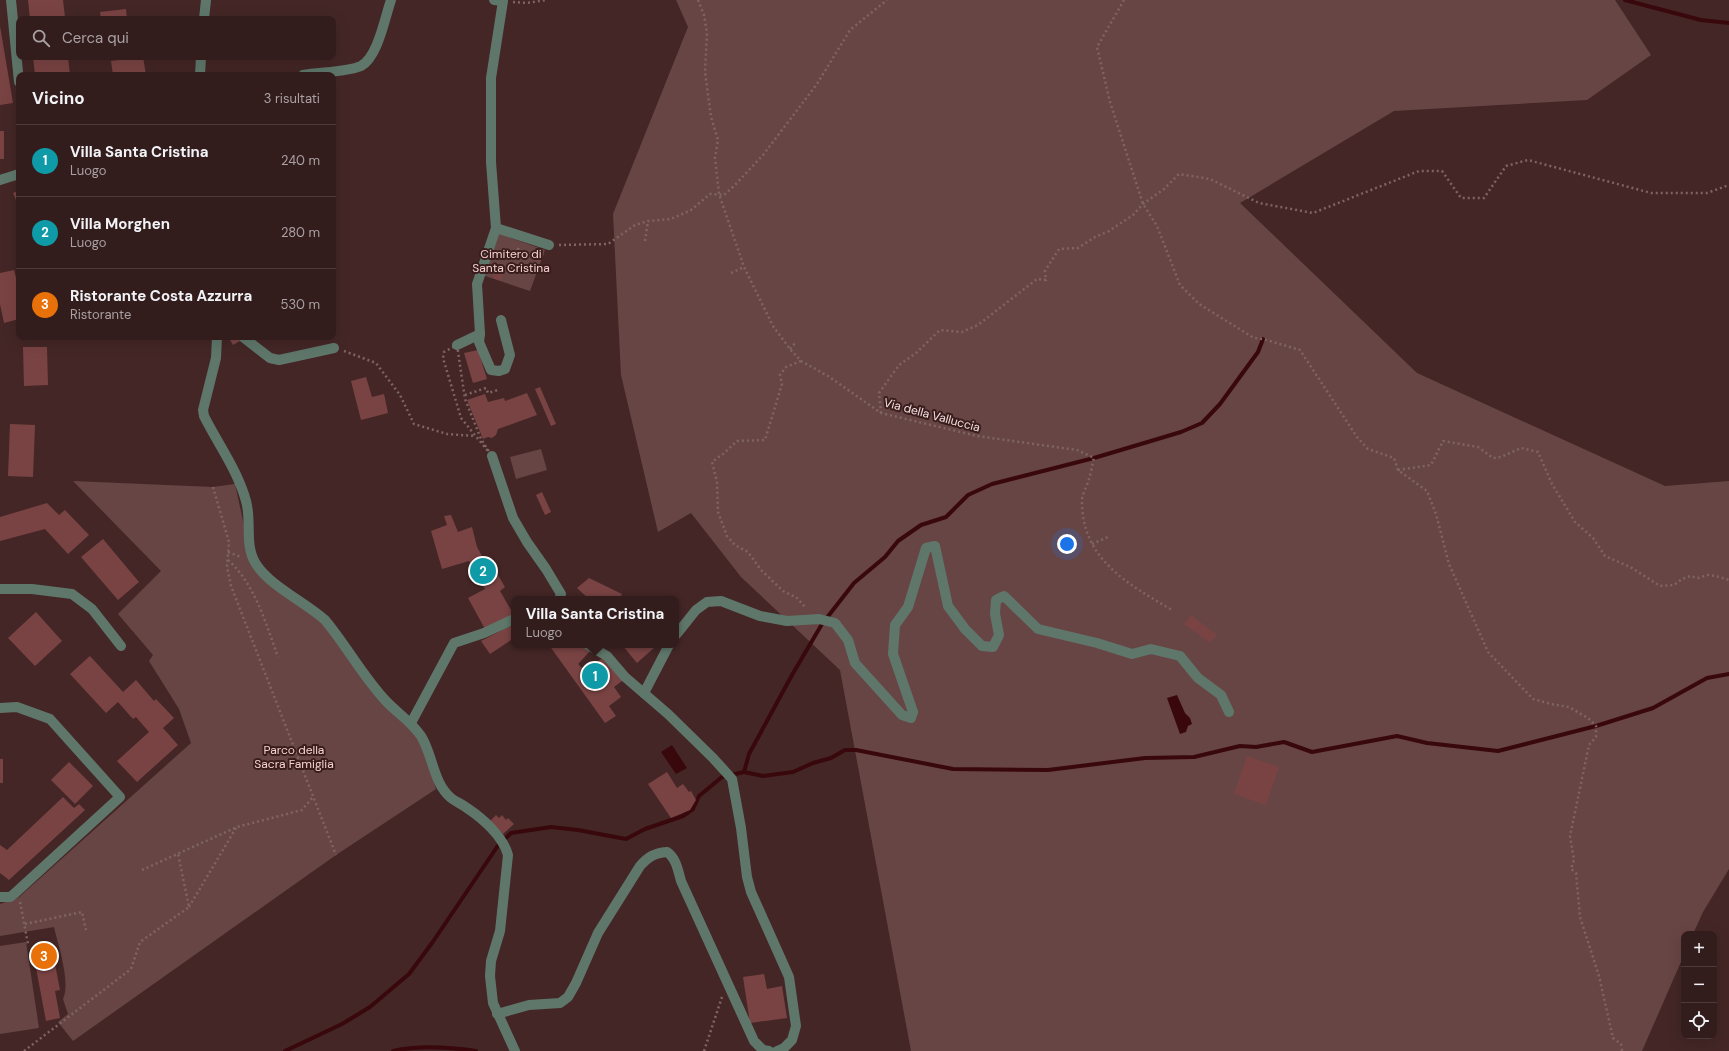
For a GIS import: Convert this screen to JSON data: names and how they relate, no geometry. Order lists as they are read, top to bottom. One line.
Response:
{"streets":{"path":["Via della Valluccia"]},"parks":["Cimitero di Santa Cristina","Parco della Sacra Famiglia"],"page":{"search":"Cerca qui","heading":["Vicino","3 risultati"],"list":[{"mark":"1","name":"Villa Santa Cristina","note":"Luogo","value":"240 m"},{"mark":"2","name":"Villa Morghen","note":"Luogo","value":"280 m"},{"mark":"3","name":"Ristorante Costa Azzurra","note":"Ristorante","value":"530 m"}],"pins":["2","1","3"],"popup":["Villa Santa Cristina","Luogo"],"map_buttons":["+","−"]}}
